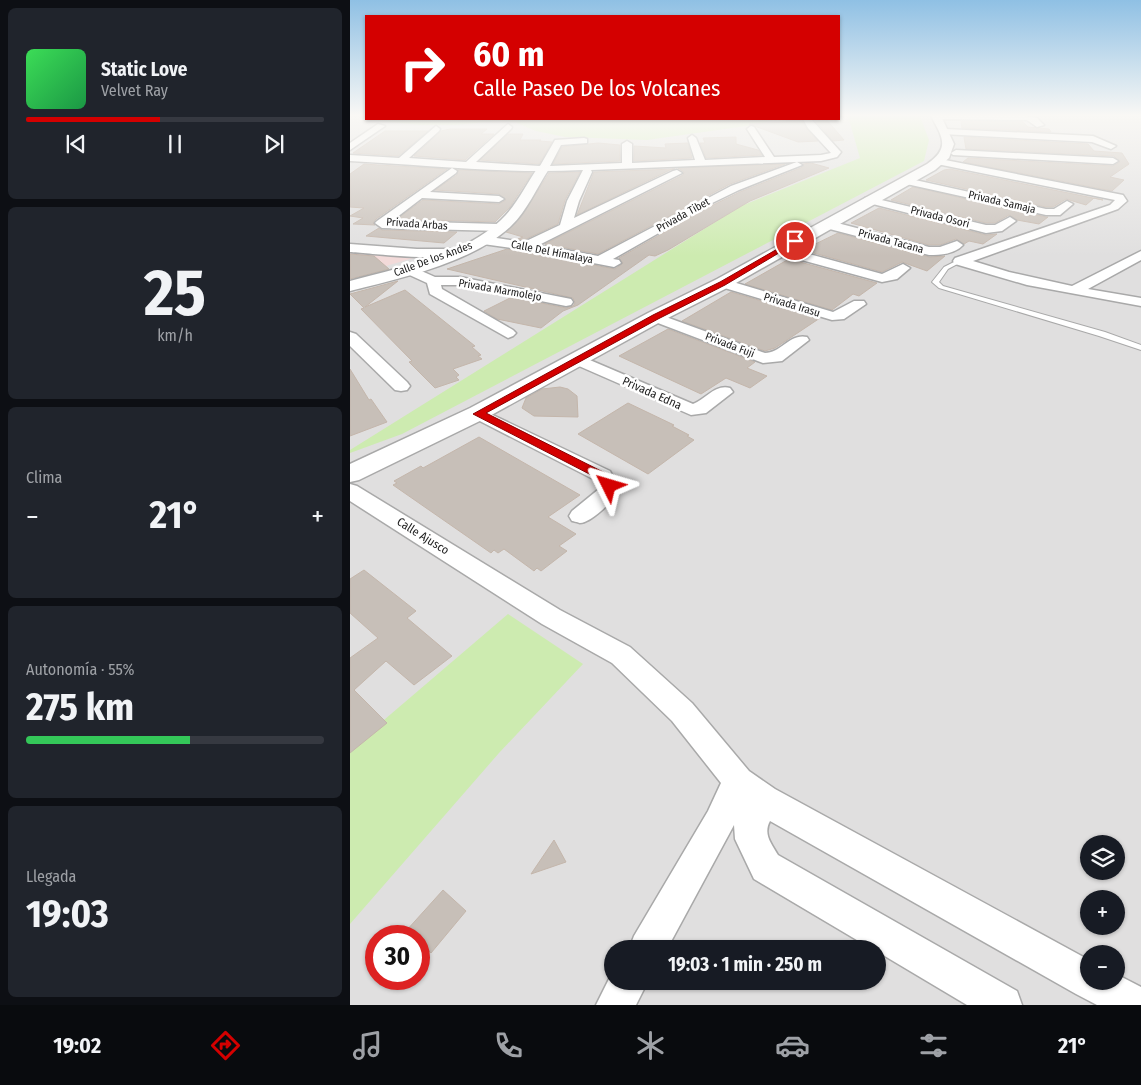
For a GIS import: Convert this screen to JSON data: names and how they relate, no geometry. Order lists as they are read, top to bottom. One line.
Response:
{"streets":{"street":["Privada Samaja","Privada Tibet","Privada Osori","Privada Arbas","Privada Tacana","Calle Del Himalaya","Calle De los Andes","Privada Marmolejo","Privada Irasu","Privada Fuji","Privada Edna","Calle Ajusco"]},"crossings":[["Privada Tibet","Calle Del Himalaya"],["Privada Arbas","Calle De los Andes"],["Calle Del Himalaya","Calle De los Andes"],["Calle De los Andes","Privada Marmolejo"]],"page":{"turn":["60 m","Calle Paseo De los Volcanes"],"song":["Static Love","Velvet Ray"],"tile":[["25","km/h"],"Clima",["Autonomía · 55%","275 km"],["Llegada","19:03"]],"heat":["−","21°","+"],"map_buttons":["+","−"],"limit":"30","trip":"19:03 · 1 min · 250 m","tabs":["19:02","21°"]}}
